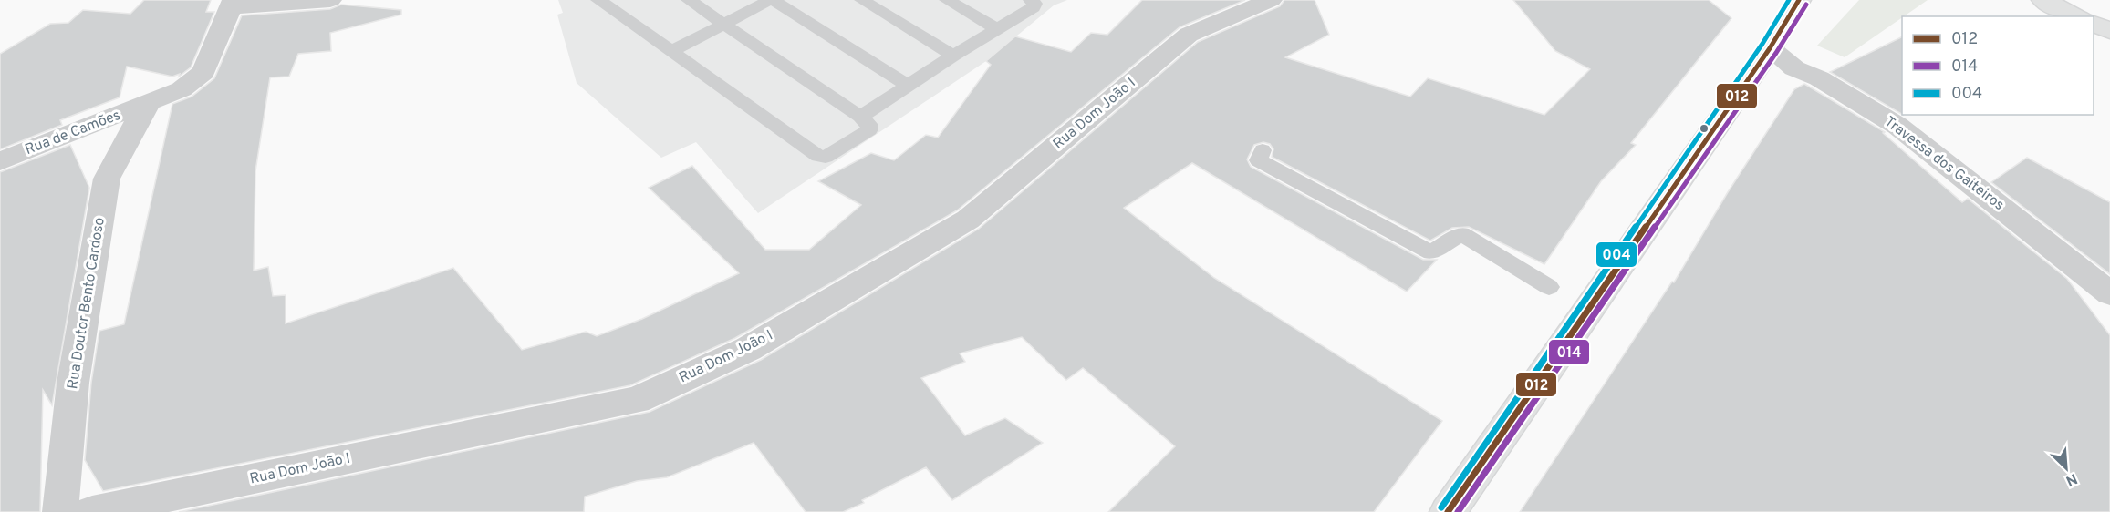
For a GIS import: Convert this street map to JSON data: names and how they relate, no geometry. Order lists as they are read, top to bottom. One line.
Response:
{"streets":{"street":["Rua Dom João I","Rua de Camões","Travessa dos Gaiteiros","Rua Doutor Bento Cardoso"]},"crossings":[["Rua de Camões","Rua Doutor Bento Cardoso"]],"lines":["transit line 012","transit line 004","transit line 014"],"legend":["012","014","004"],"north":"bottom right"}
